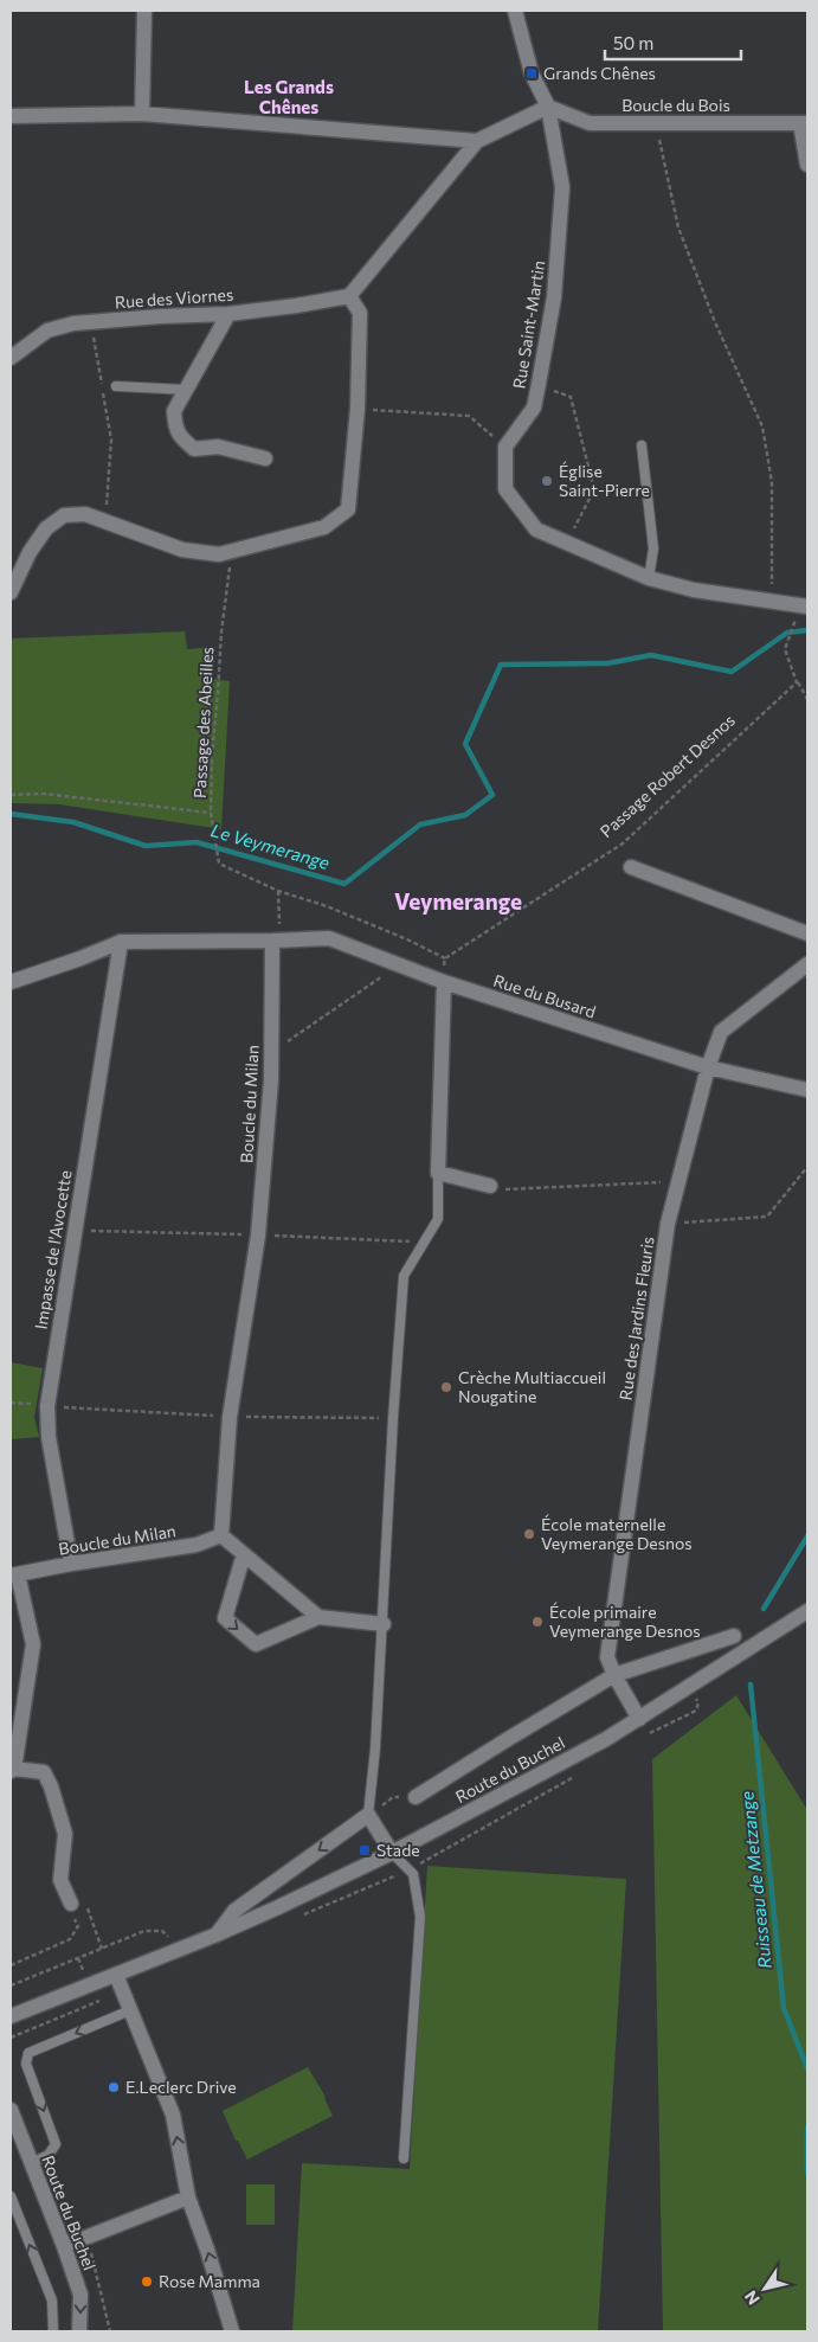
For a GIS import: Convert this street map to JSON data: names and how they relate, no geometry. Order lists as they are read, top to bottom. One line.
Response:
{"streets":{"street":["Boucle du Bois","Rue des Viornes","Rue Saint-Martin","Rue du Busard","Boucle du Milan","Impasse de l'Avocette","Rue des Jardins Fleuris","Route du Buchel"],"path":["Passage des Abeilles","Passage Robert Desnos"]},"crossings":[["Boucle du Bois","Rue Saint-Martin"],["Passage des Abeilles","Passage Robert Desnos"],["Rue du Busard","Boucle du Milan"],["Rue du Busard","Rue des Jardins Fleuris"],["Boucle du Milan","Impasse de l'Avocette"],["Rue des Jardins Fleuris","Route du Buchel"]],"districts":["Les Grands Chênes","Veymerange"],"water":["Le Veymerange","Ruisseau de Metzange"],"places":{"transit":["Grands Chênes","Stade"],"other":["Église Saint-Pierre","Crèche Multiaccueil Nougatine","École maternelle Veymerange Desnos","École primaire Veymerange Desnos","E.Leclerc Drive","Rose Mamma"]},"scale_bar":"50 m","north":"bottom left"}
